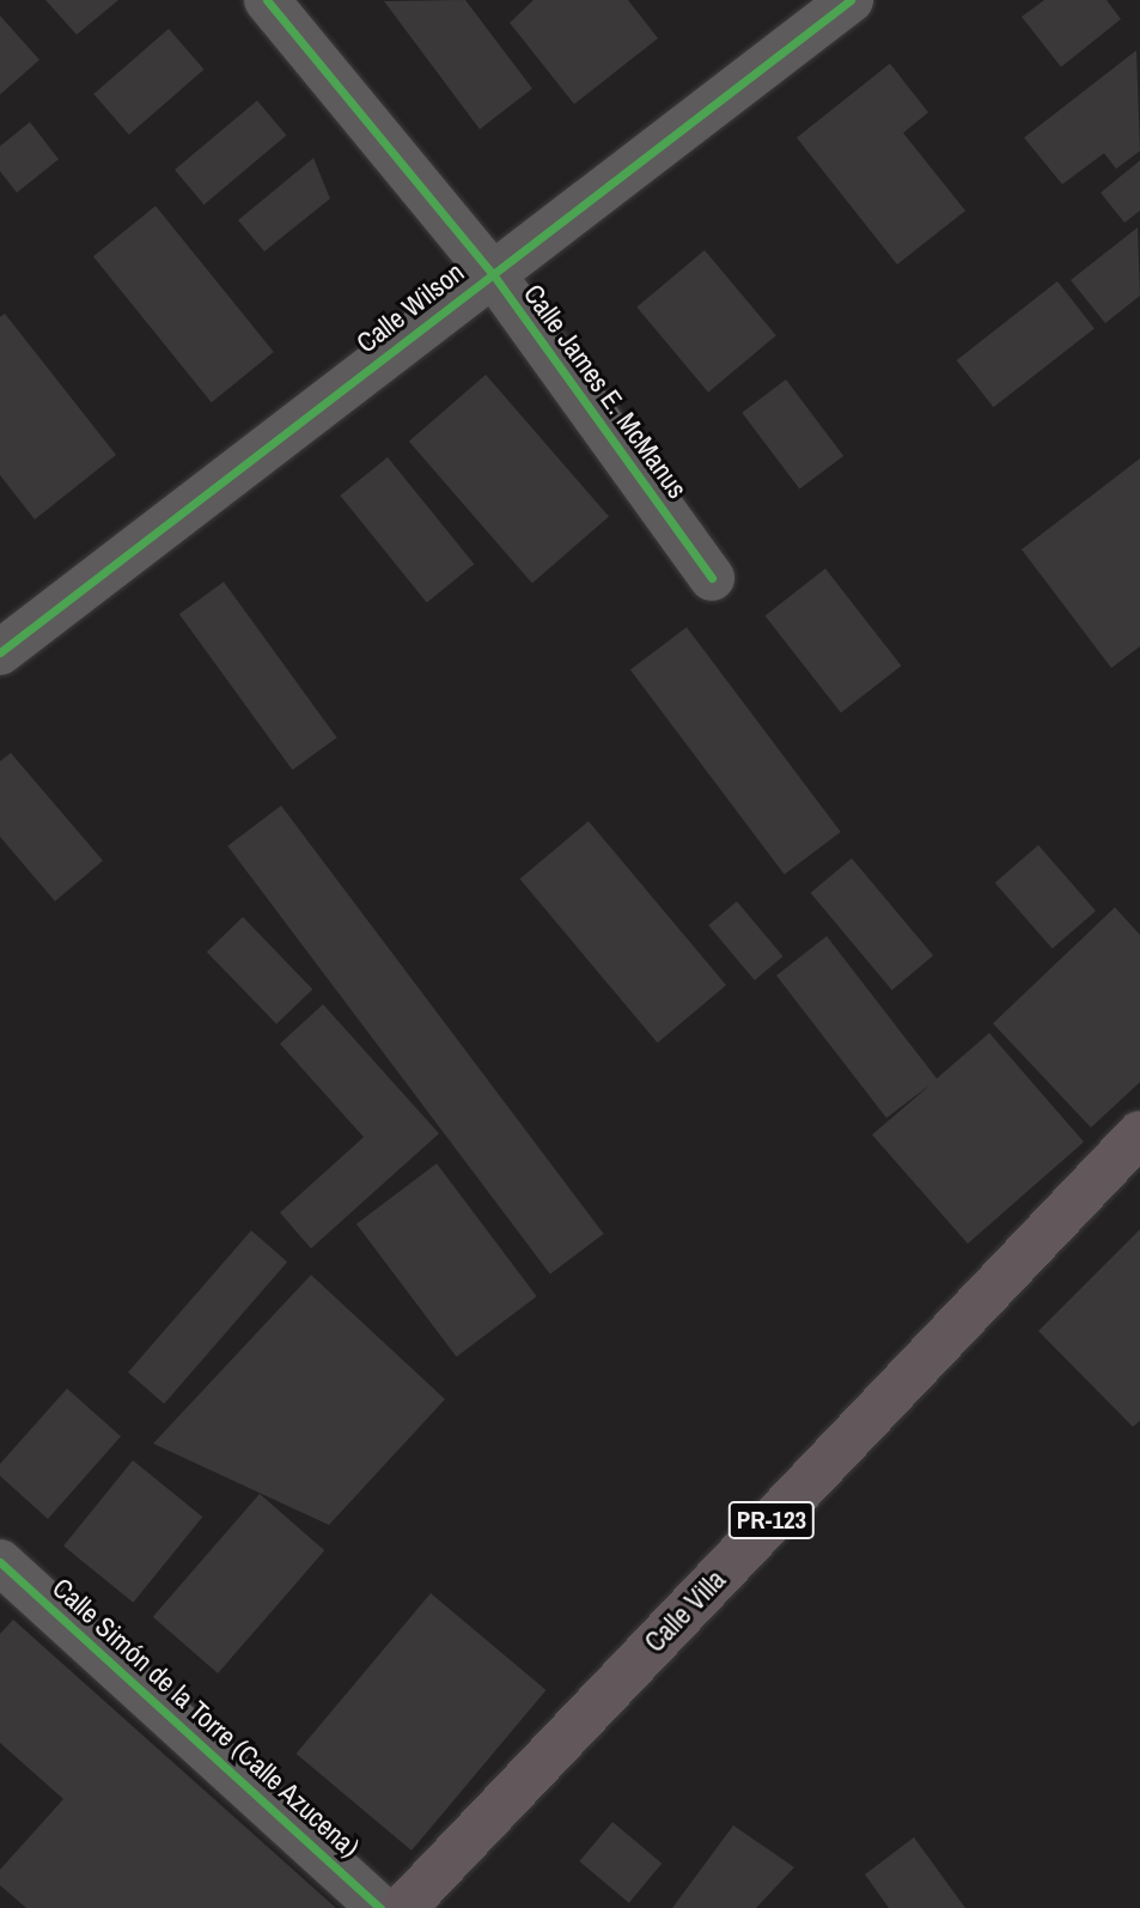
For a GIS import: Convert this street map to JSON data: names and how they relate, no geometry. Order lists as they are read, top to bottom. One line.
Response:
{"streets":{"main road":["PR-123","Calle Villa"],"street":["Calle Wilson","Calle James E. McManus","Calle Simón de la Torre (Calle Azucena)"]},"crossings":[["Calle Wilson","Calle James E. McManus"]]}
